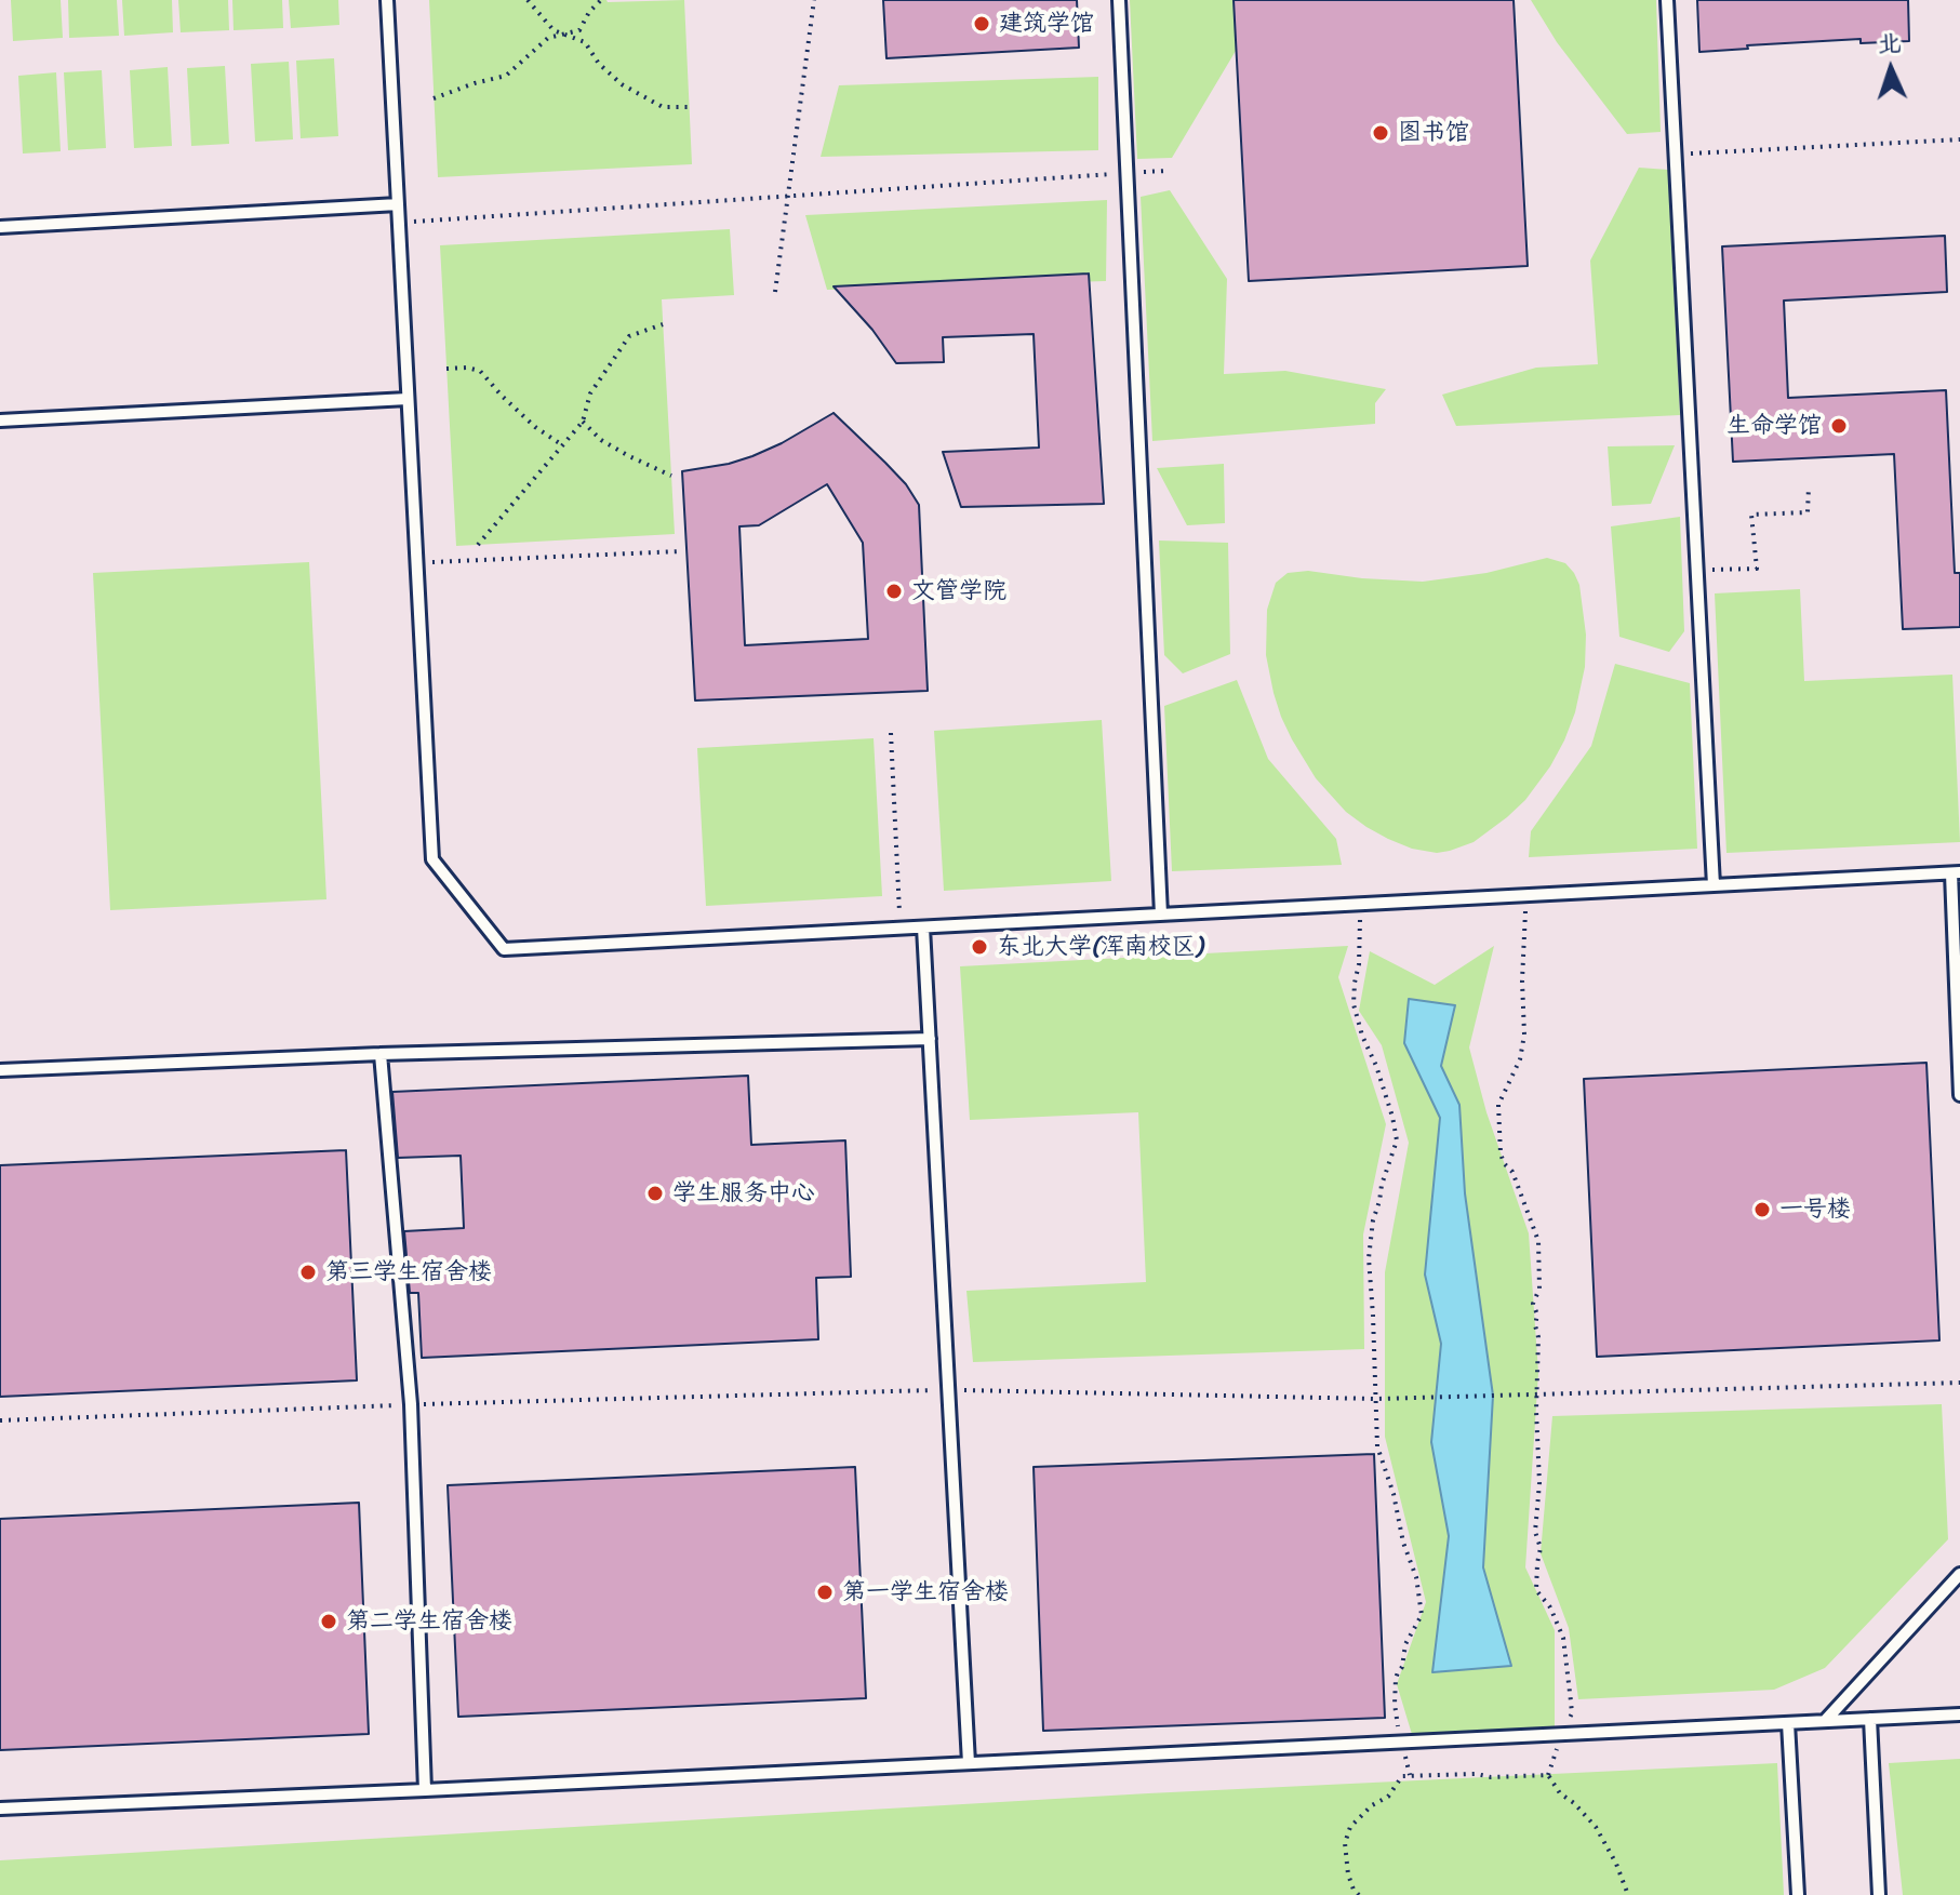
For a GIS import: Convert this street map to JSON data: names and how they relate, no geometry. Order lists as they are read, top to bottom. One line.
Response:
{"places":["建筑学馆","图书馆","生命学馆","文管学院","东北大学(浑南校区)","学生服务中心","一号楼","第三学生宿舍楼","第一学生宿舍楼","第二学生宿舍楼"],"north":"top"}
